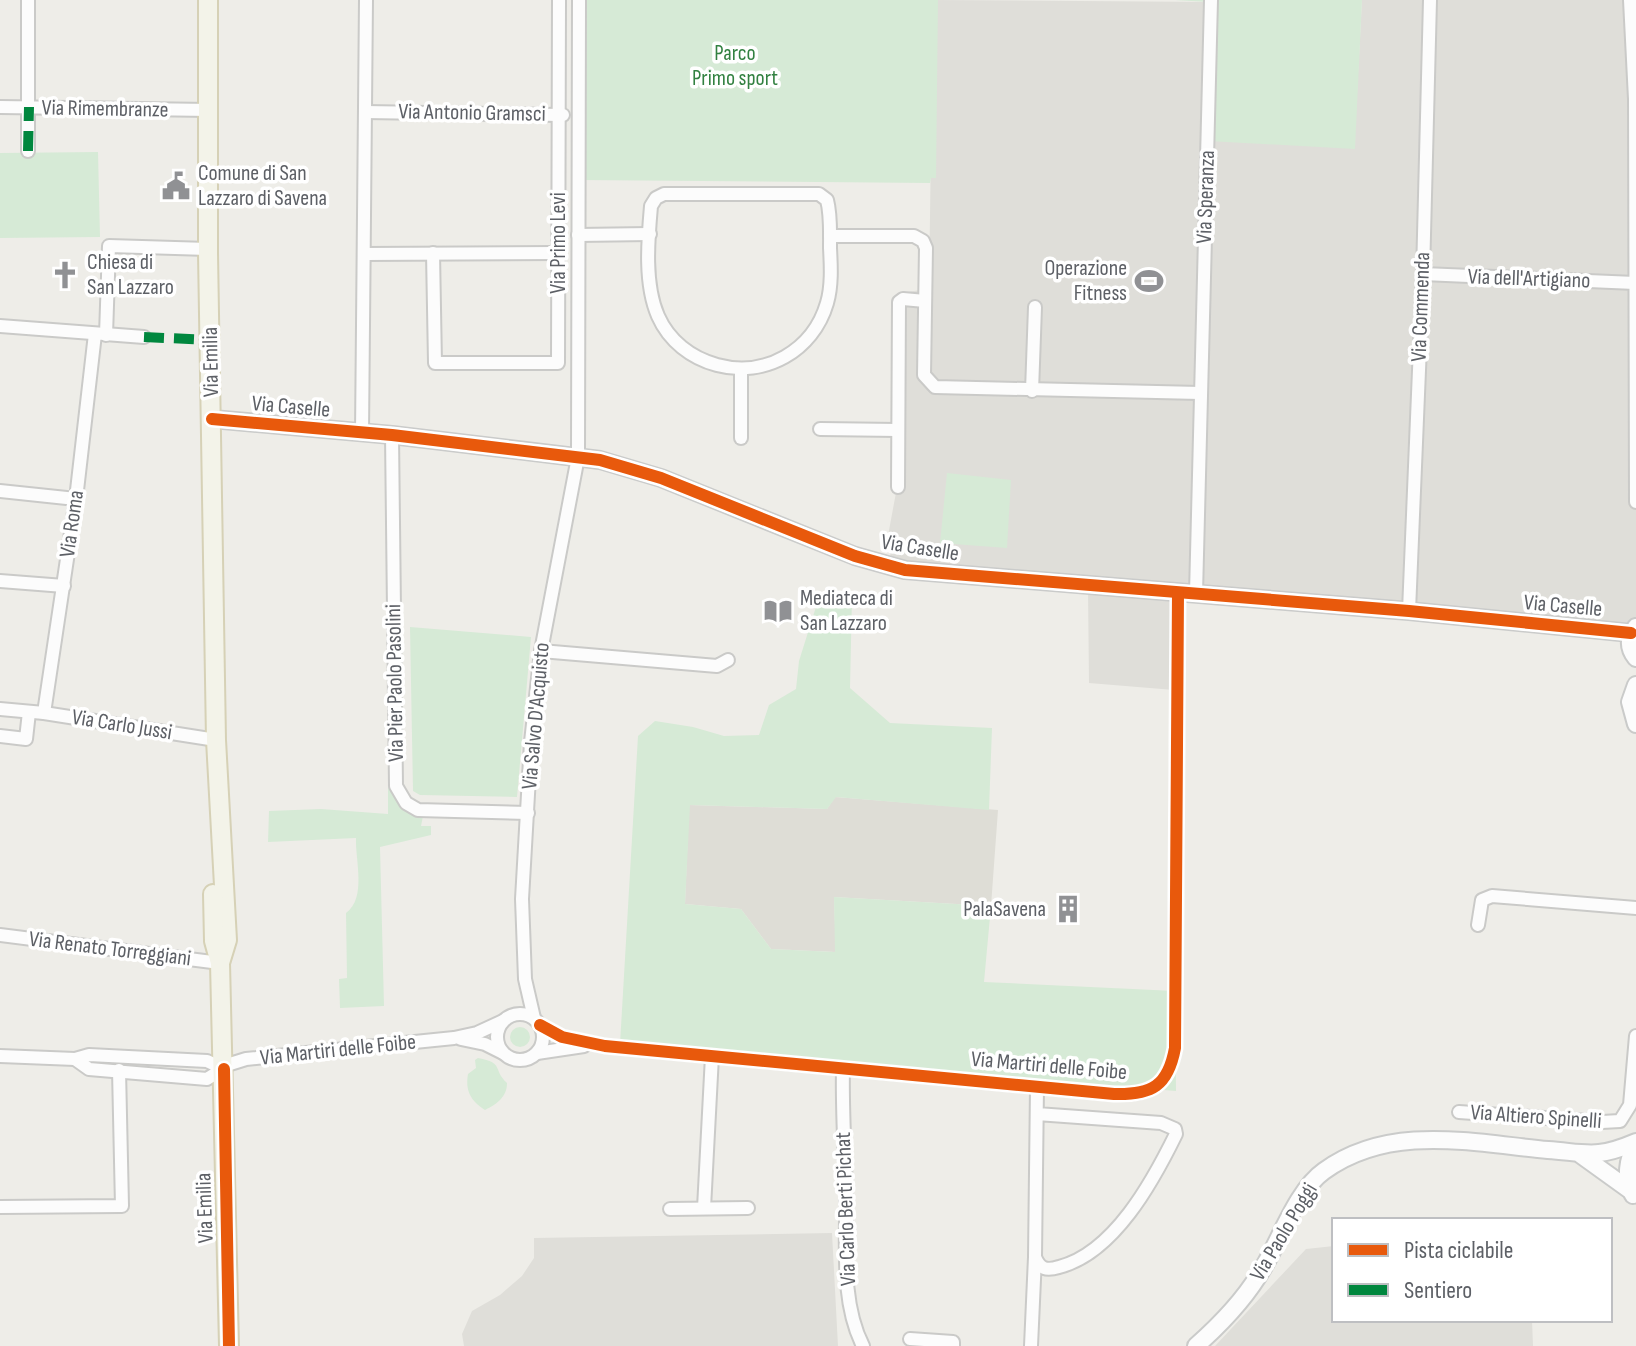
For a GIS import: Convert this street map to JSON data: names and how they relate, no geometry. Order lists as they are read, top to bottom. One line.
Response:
{"streets":{"main road":["Via Emilia"],"street":["Via Rimembranze","Via Antonio Gramsci","Via Speranza","Via Primo Levi","Via dell'Artigiano","Via Commenda","Via Caselle","Via Roma","Via Pier Paolo Pasolini","Via Salvo D'Acquisto","Via Carlo Jussi","Via Renato Torreggiani","Via Martiri delle Foibe","Via Altiero Spinelli","Via Carlo Berti Pichat","Via Paolo Poggi"]},"crossings":[["Via Rimembranze","Via Emilia"],["Via Antonio Gramsci","Via Primo Levi"],["Via Antonio Gramsci","Via Caselle"],["Via Antonio Gramsci","Via Salvo D'Acquisto"],["Via Speranza","Via Caselle"],["Via dell'Artigiano","Via Commenda"],["Via Commenda","Via Caselle"],["Via Emilia","Via Caselle"],["Via Emilia","Via Roma"],["Via Emilia","Via Carlo Jussi"],["Via Emilia","Via Renato Torreggiani"],["Via Emilia","Via Martiri delle Foibe"],["Via Caselle","Via Pier Paolo Pasolini"],["Via Caselle","Via Salvo D'Acquisto"],["Via Caselle","Via Martiri delle Foibe"],["Via Roma","Via Carlo Jussi"],["Via Pier Paolo Pasolini","Via Salvo D'Acquisto"],["Via Martiri delle Foibe","Via Carlo Berti Pichat"]],"parks":["Parco Primo sport"],"places":{"public building":["Comune di San Lazzaro di Savena"],"church":["Chiesa di San Lazzaro"],"sports":["Operazione Fitness"],"library":["Mediateca di San Lazzaro"],"building":["PalaSavena"]},"legend":["Pista ciclabile","Sentiero"]}
